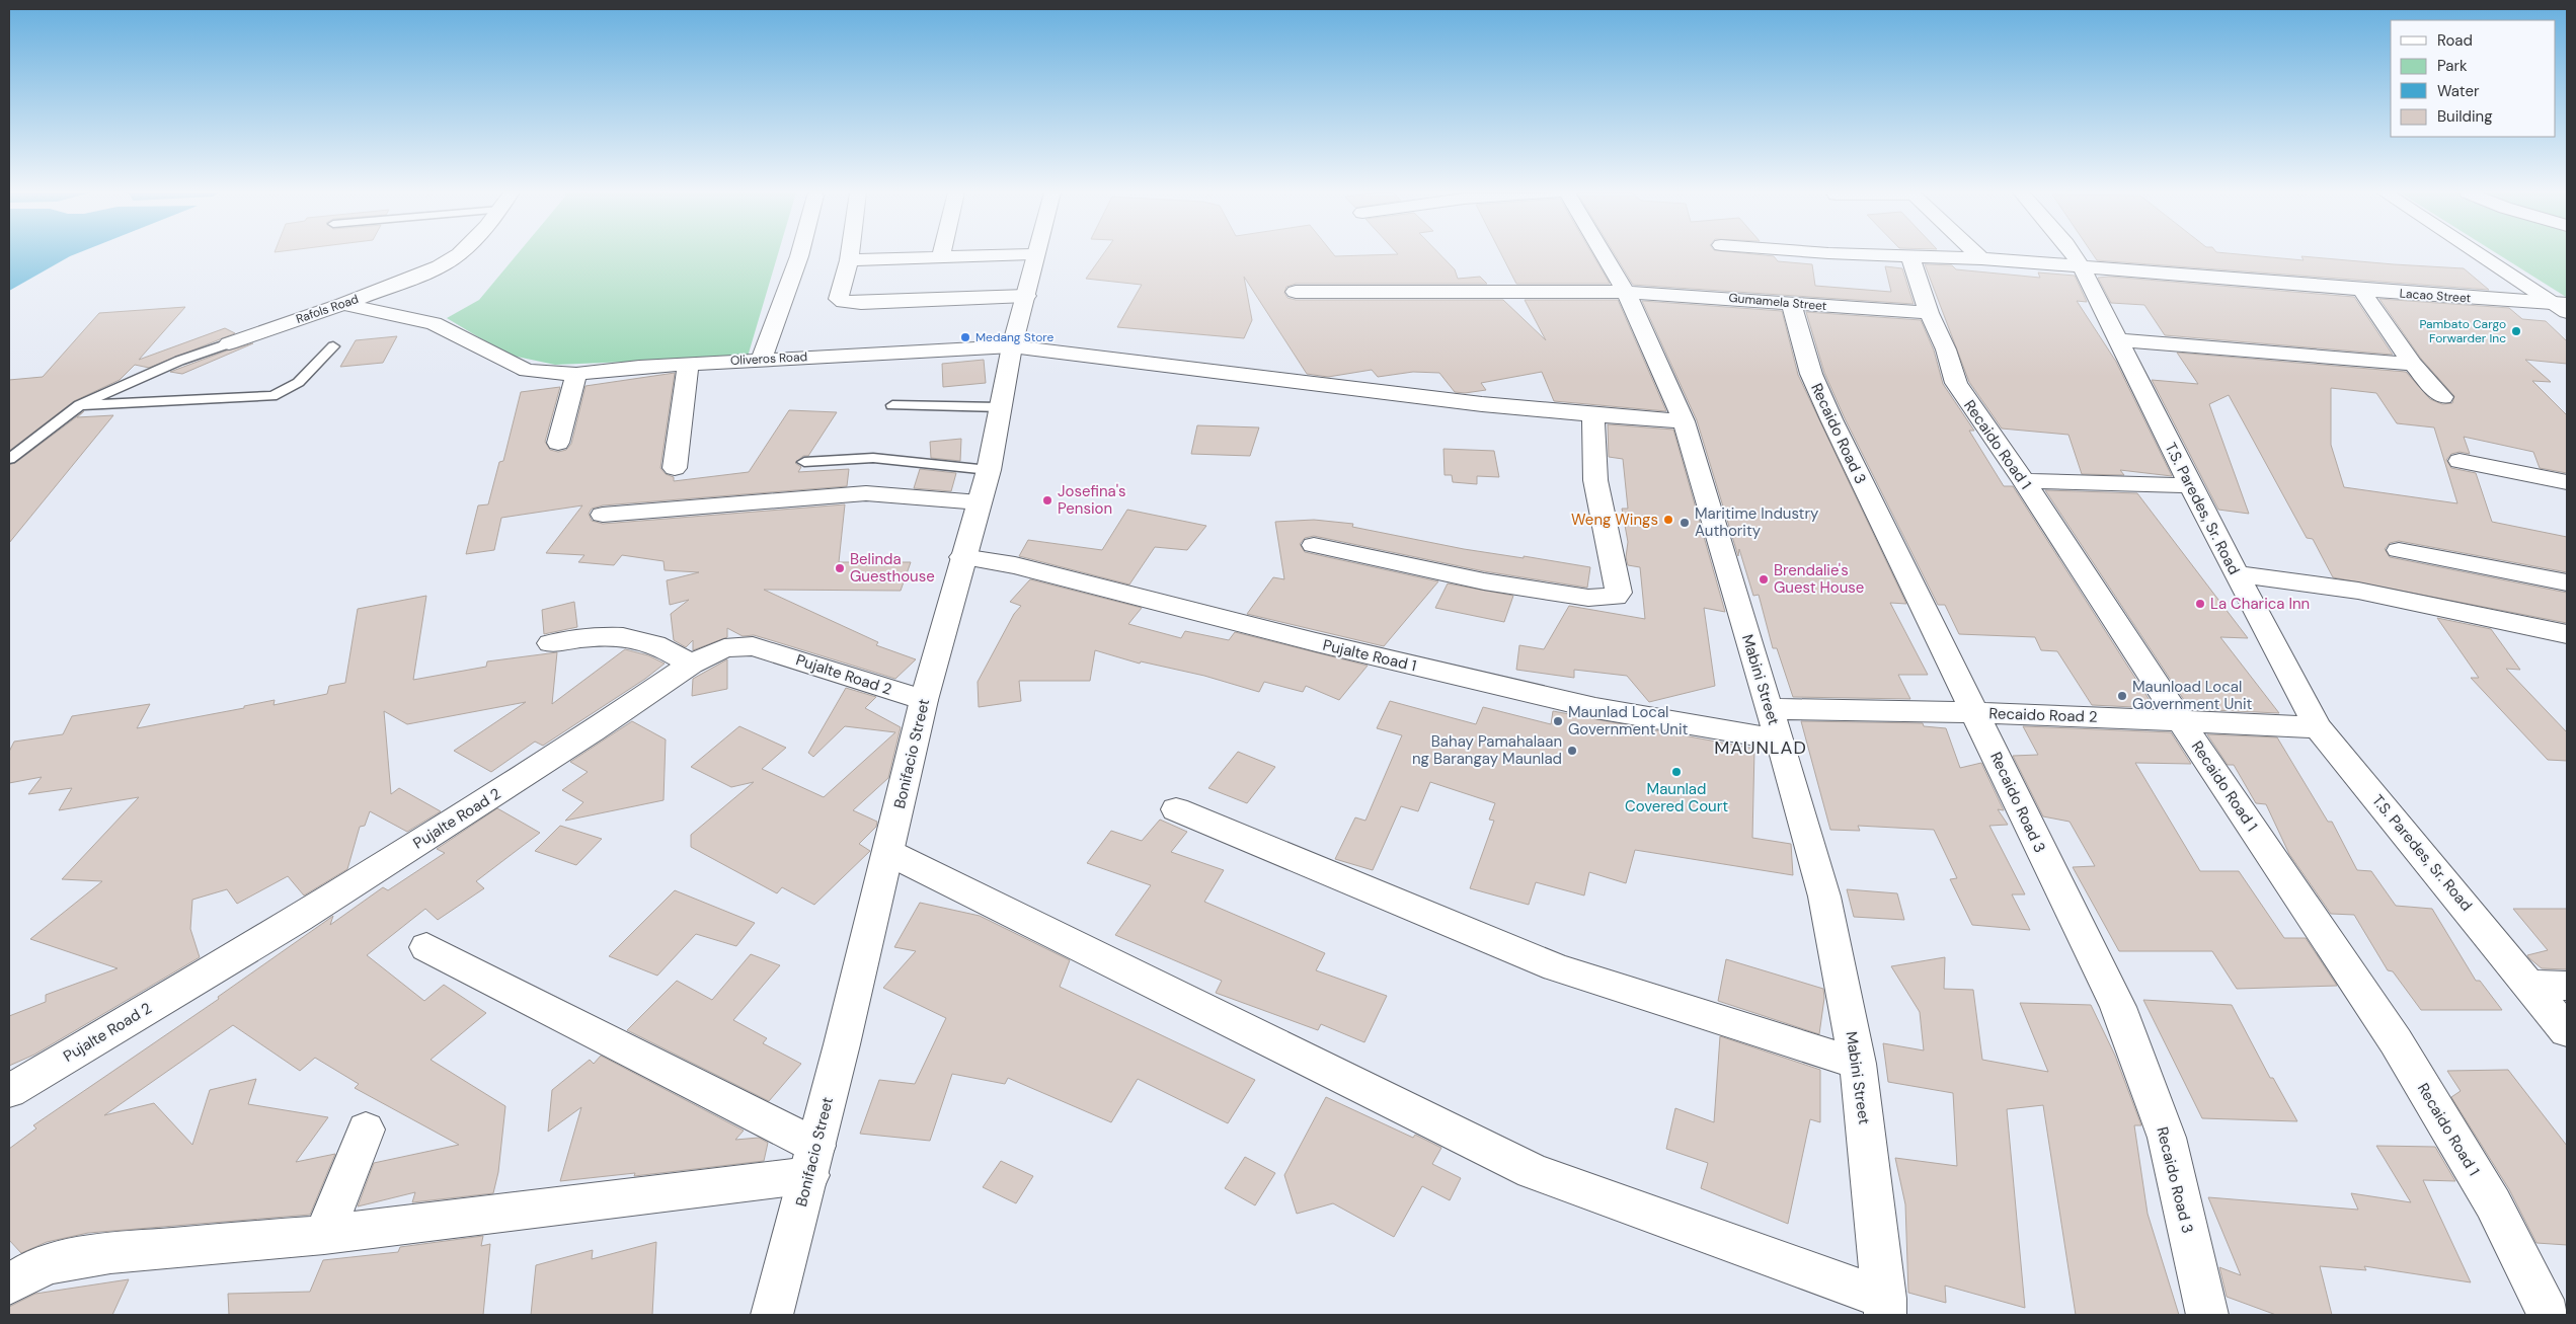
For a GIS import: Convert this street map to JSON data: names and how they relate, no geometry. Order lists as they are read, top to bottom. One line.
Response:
{"streets":{"street":["Lacao Street","Gumamela Street","Rafols Road","Oliveros Road","Recaido Road 3","Recaido Road 1","T.S. Paredes, Sr. Road","Pujalte Road 1","Pujalte Road 2","Mabini Street","Recaido Road 2","Bonifacio Street"]},"crossings":[["Lacao Street","Recaido Road 1"],["Lacao Street","T.S. Paredes, Sr. Road"],["Gumamela Street","Recaido Road 3"],["Gumamela Street","Recaido Road 1"],["Gumamela Street","Mabini Street"],["Rafols Road","Oliveros Road"],["Oliveros Road","Mabini Street"],["Oliveros Road","Bonifacio Street"],["Recaido Road 3","Recaido Road 2"],["Recaido Road 1","Recaido Road 2"],["T.S. Paredes, Sr. Road","Recaido Road 2"],["Pujalte Road 1","Mabini Street"],["Pujalte Road 1","Bonifacio Street"],["Pujalte Road 2","Bonifacio Street"],["Mabini Street","Recaido Road 2"]],"districts":["MAUNLAD"],"places":["Pambato Cargo Forwarder Inc","Medang Store","Josefina's Pension","Weng Wings","Maritime Industry Authority","Belinda Guesthouse","Brendalie's Guest House","La Charica Inn","Maunload Local Government Unit","Maunlad Local Government Unit","Bahay Pamahalaan ng Barangay Maunlad","Maunlad Covered Court"],"legend":["Road","Park","Water","Building"]}
